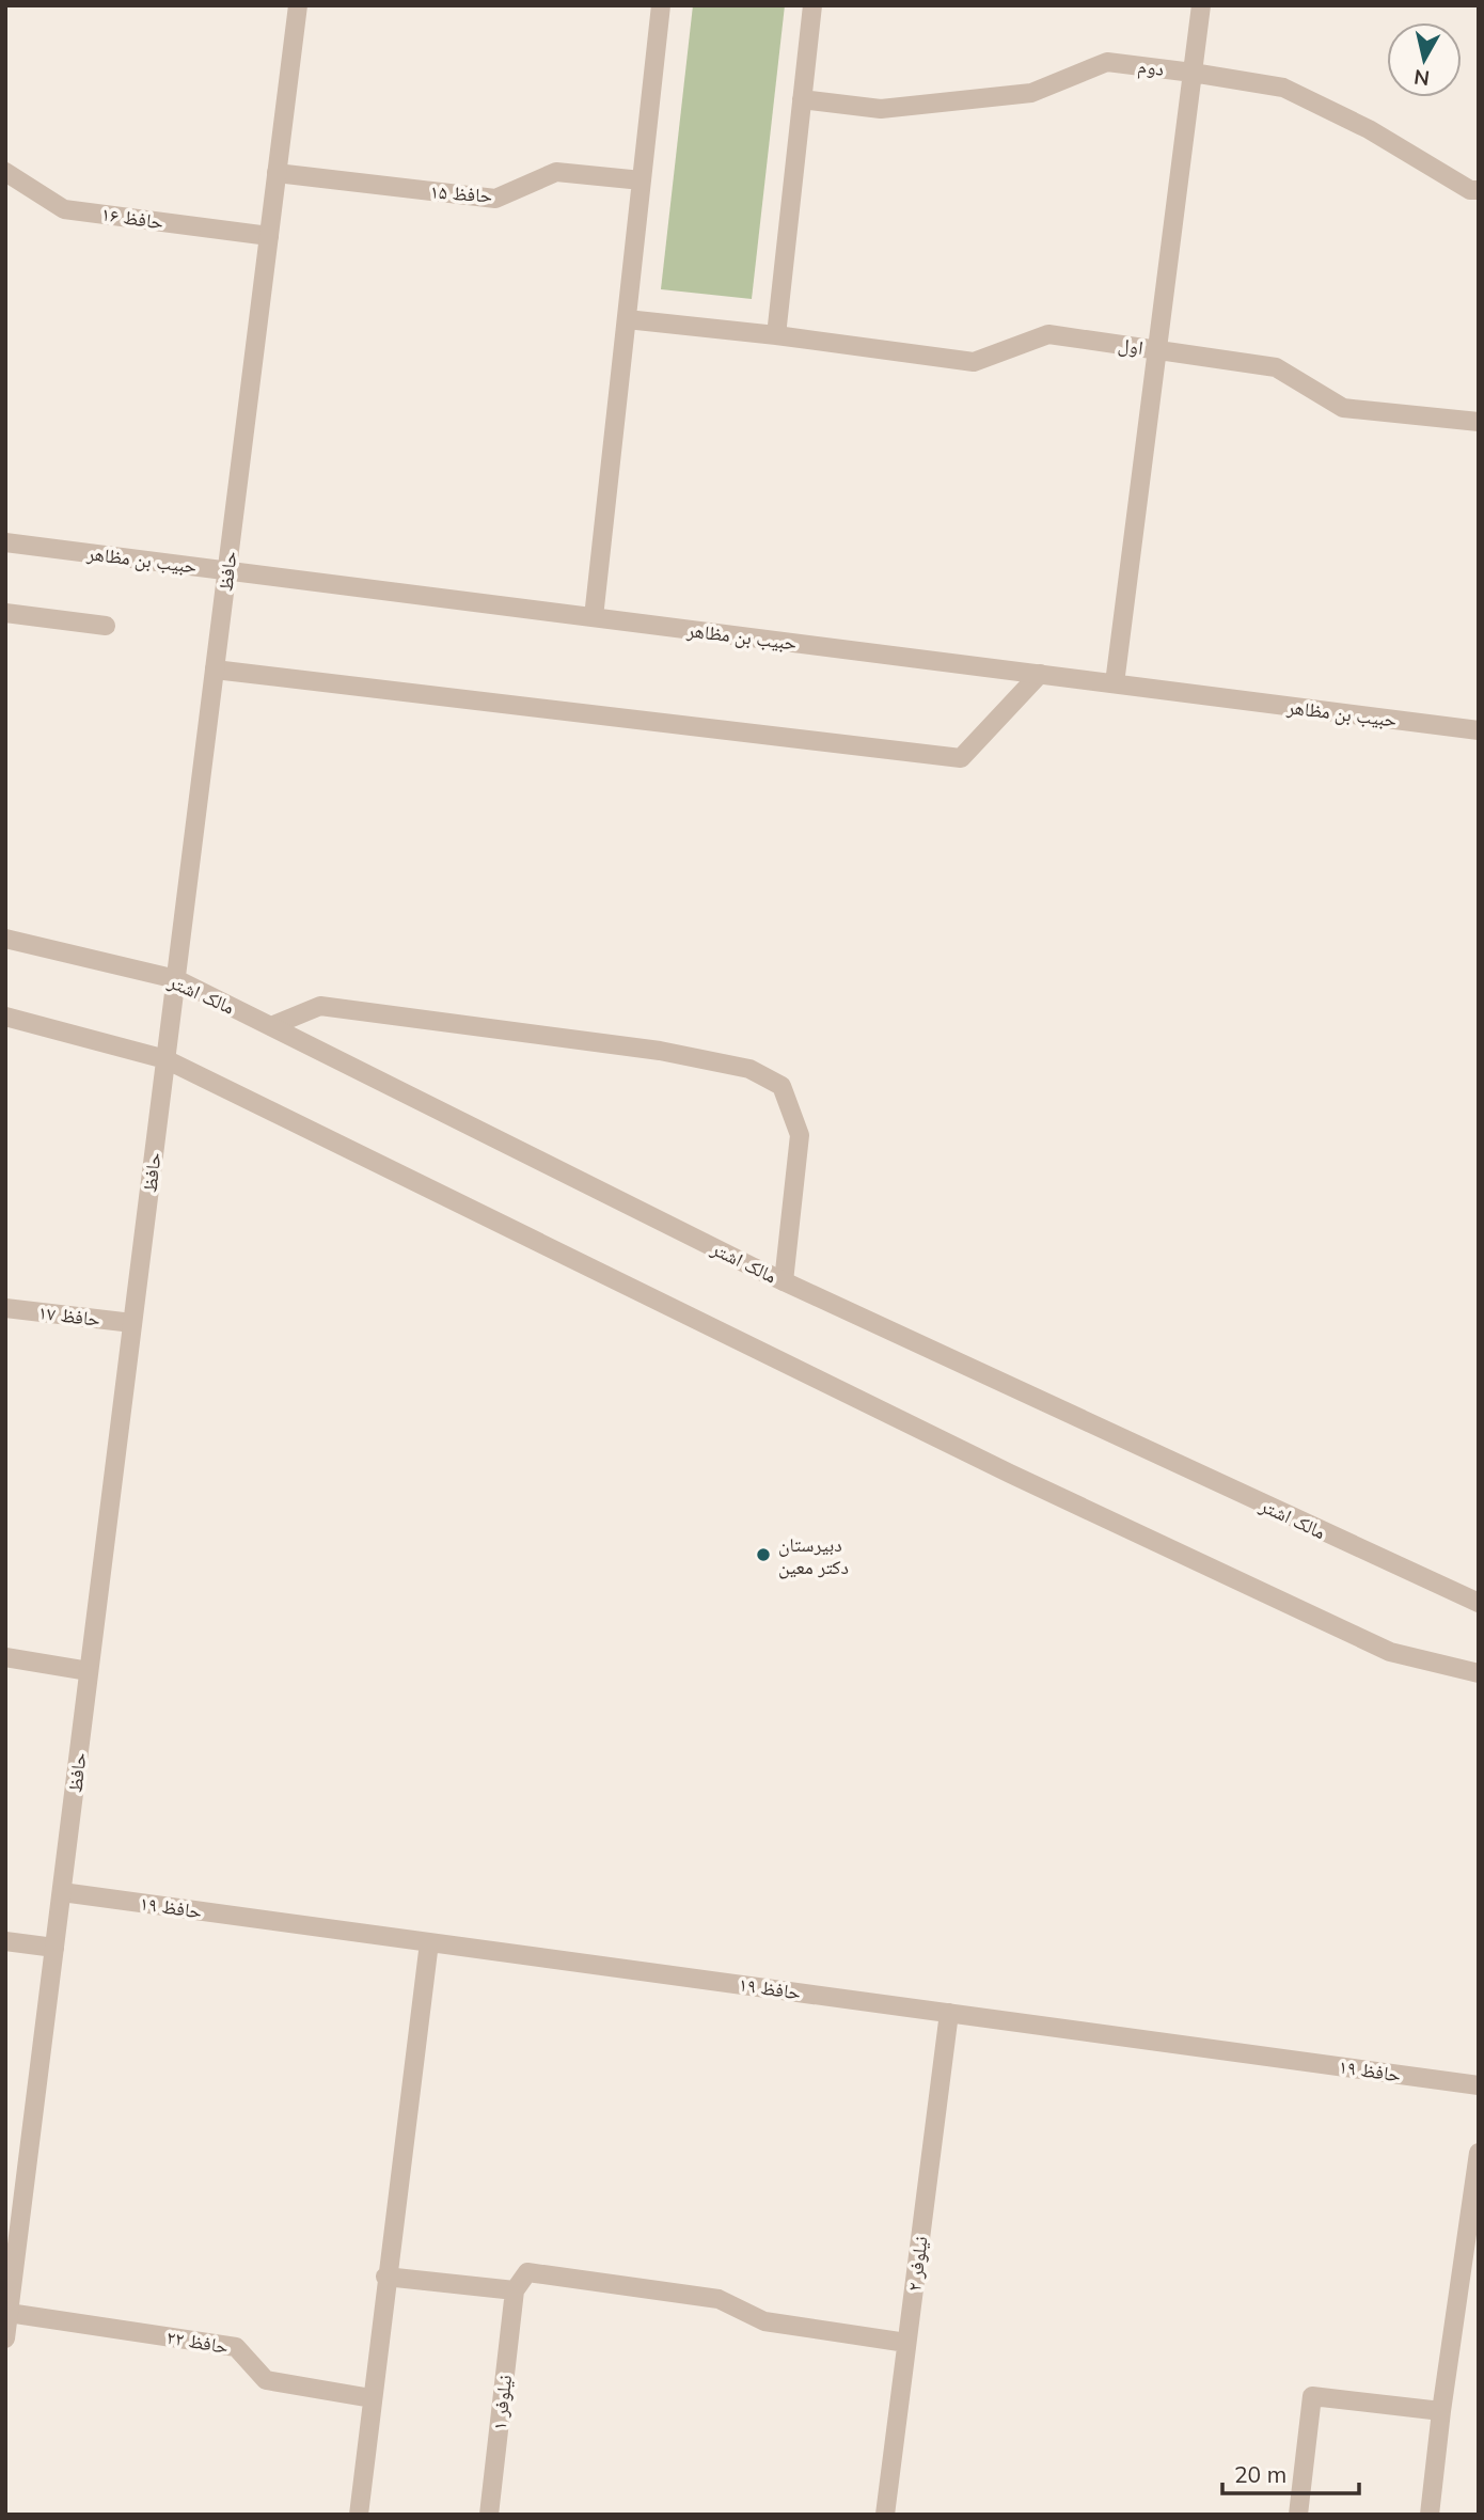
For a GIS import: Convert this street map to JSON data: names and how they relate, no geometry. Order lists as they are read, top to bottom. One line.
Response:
{"streets":{"street":["دوم","حافظ ۱۵","حافظ ۱۶","اول","حبیب بن مظاهر","حافظ","مالک اشتر","حافظ ۱۷","حافظ ۱۹","نیلوفر ۲","حافظ ۲۲","نیلوفر ۱"]},"crossings":[["حافظ ۱۵","حافظ"],["حافظ ۱۶","حافظ"],["حبیب بن مظاهر","حافظ"],["حافظ","مالک اشتر"],["حافظ","حافظ ۱۷"],["حافظ","حافظ ۱۹"],["حافظ","حافظ ۲۲"],["حافظ ۱۹","نیلوفر ۲"]],"places":["دبیرستان دکتر معین"],"scale_bar":"20 m","north":"bottom"}
